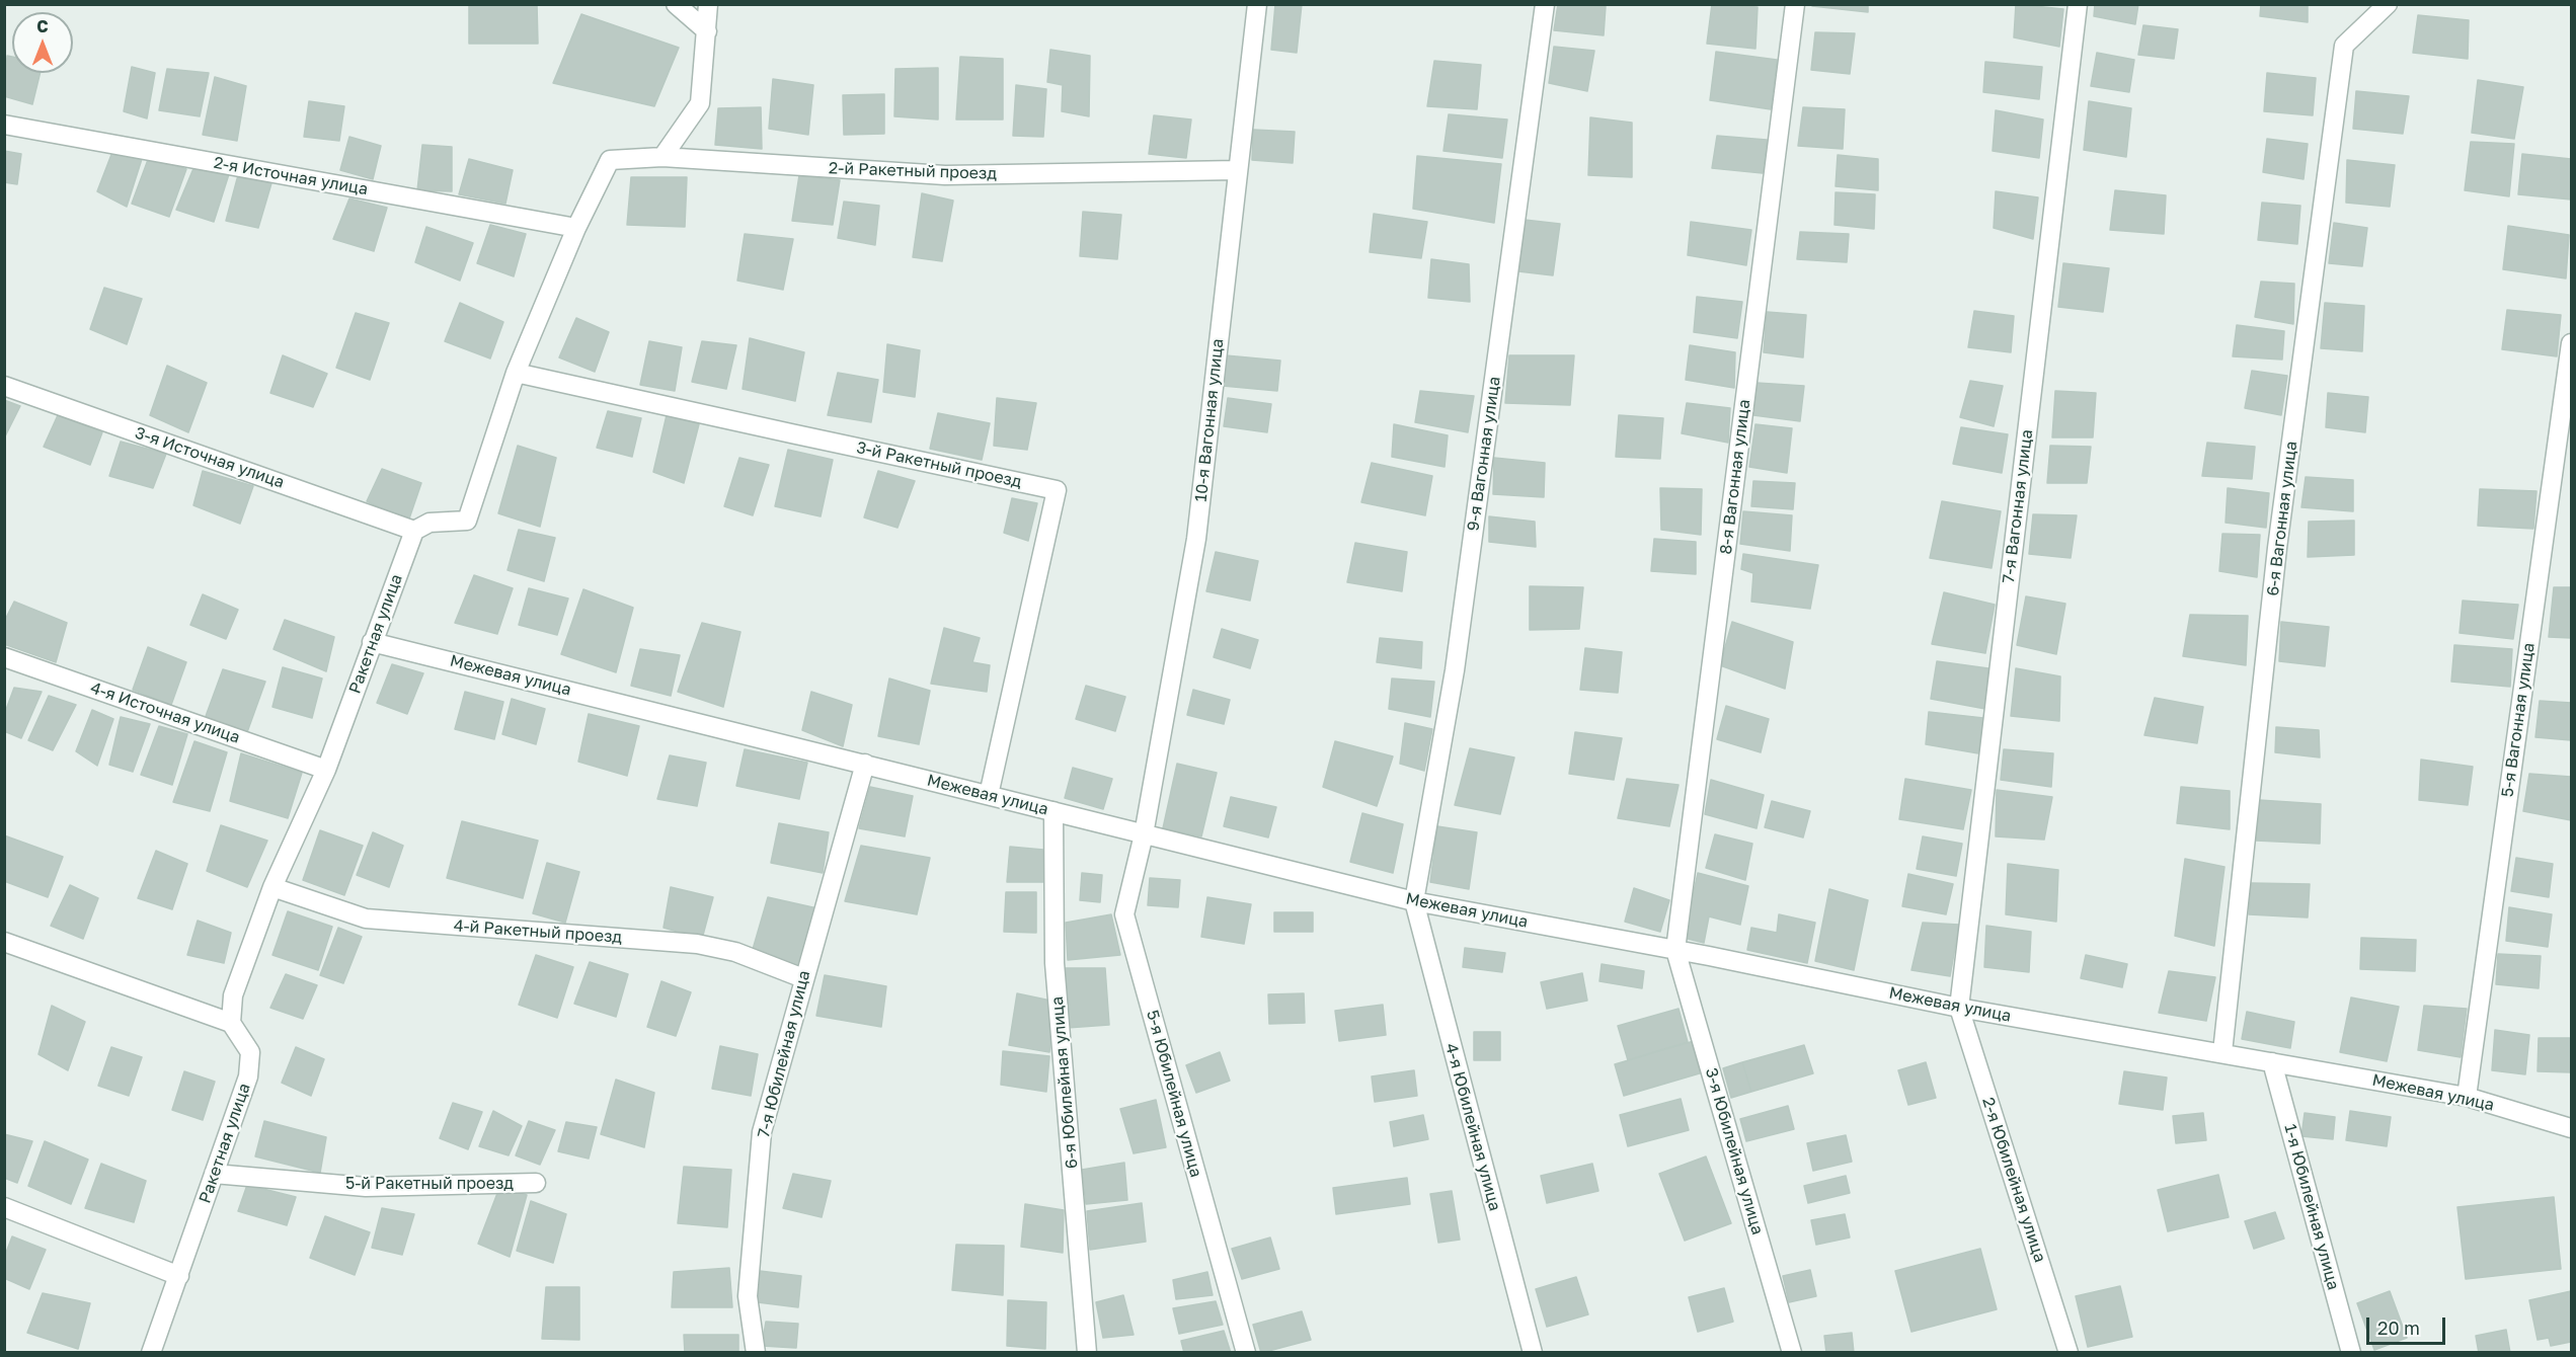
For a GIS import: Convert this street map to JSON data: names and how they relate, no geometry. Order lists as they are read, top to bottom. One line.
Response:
{"streets":{"street":["2-й Ракетный проезд","2-я Источная улица","10-я Вагонная улица","9-я Вагонная улица","3-я Источная улица","3-й Ракетный проезд","8-я Вагонная улица","7-я Вагонная улица","6-я Вагонная улица","Ракетная улица","Межевая улица","4-я Источная улица","5-я Вагонная улица","4-й Ракетный проезд","7-я Юбилейная улица","6-я Юбилейная улица","5-я Юбилейная улица","4-я Юбилейная улица","3-я Юбилейная улица","2-я Юбилейная улица","5-й Ракетный проезд","1-я Юбилейная улица"]},"crossings":[["2-й Ракетный проезд","10-я Вагонная улица"],["10-я Вагонная улица","Межевая улица"],["10-я Вагонная улица","5-я Юбилейная улица"],["9-я Вагонная улица","Межевая улица"],["9-я Вагонная улица","4-я Юбилейная улица"],["3-я Источная улица","Ракетная улица"],["3-й Ракетный проезд","Межевая улица"],["8-я Вагонная улица","Межевая улица"],["8-я Вагонная улица","3-я Юбилейная улица"],["7-я Вагонная улица","Межевая улица"],["7-я Вагонная улица","2-я Юбилейная улица"],["6-я Вагонная улица","Межевая улица"],["Ракетная улица","Межевая улица"],["Ракетная улица","4-я Источная улица"],["Ракетная улица","4-й Ракетный проезд"],["Ракетная улица","5-й Ракетный проезд"],["Межевая улица","5-я Вагонная улица"],["Межевая улица","7-я Юбилейная улица"],["Межевая улица","6-я Юбилейная улица"],["Межевая улица","5-я Юбилейная улица"],["Межевая улица","4-я Юбилейная улица"],["Межевая улица","3-я Юбилейная улица"],["Межевая улица","2-я Юбилейная улица"],["Межевая улица","1-я Юбилейная улица"],["4-й Ракетный проезд","7-я Юбилейная улица"]],"scale_bar":"20 m","north":"top"}
